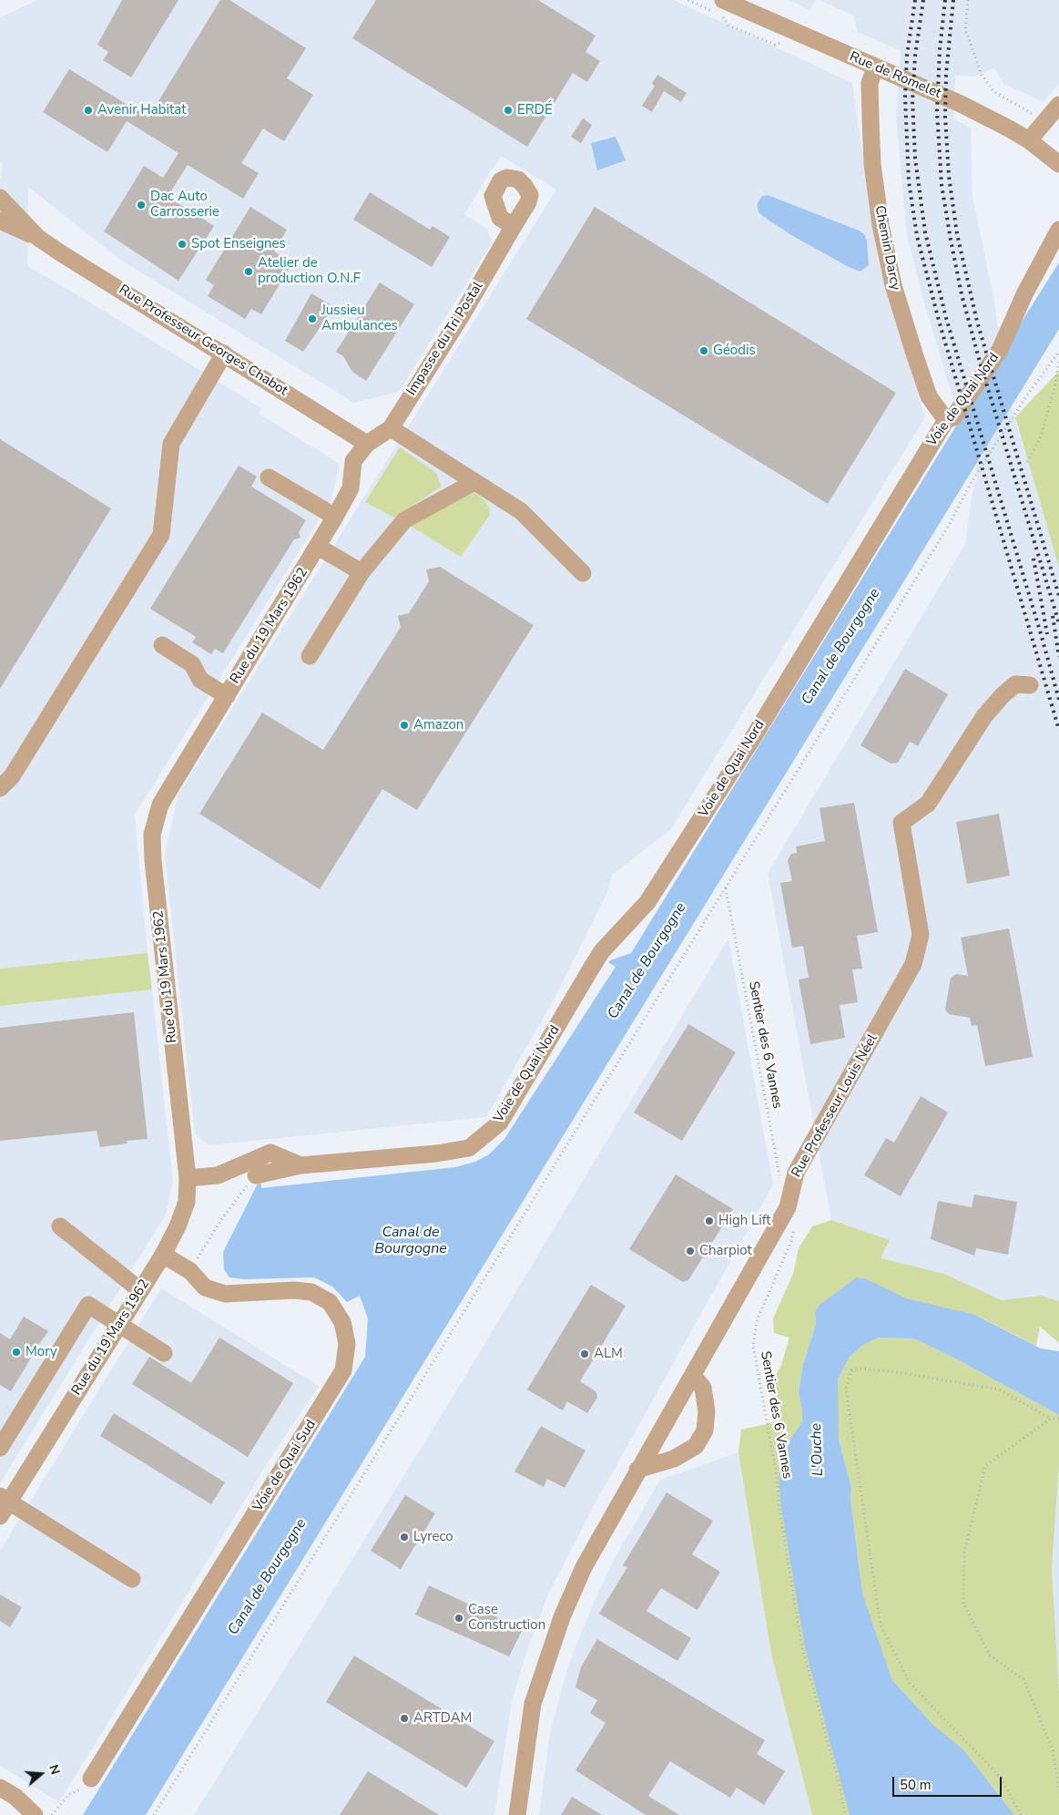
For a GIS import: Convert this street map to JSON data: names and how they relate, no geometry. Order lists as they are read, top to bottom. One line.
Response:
{"streets":{"street":["Rue de Romelet","Chemin Darcy","Impasse du Tri Postal","Rue Professeur Georges Chabot","Voie de Quai Nord","Rue du 19 Mars 1962","Rue Professeur Louis Néel","Voie de Quai Sud"],"path":["Sentier des 6 Vannes"]},"crossings":[["Rue de Romelet","Chemin Darcy"],["Chemin Darcy","Voie de Quai Nord"],["Impasse du Tri Postal","Rue Professeur Georges Chabot"],["Impasse du Tri Postal","Rue du 19 Mars 1962"],["Rue Professeur Georges Chabot","Rue du 19 Mars 1962"],["Voie de Quai Nord","Rue du 19 Mars 1962"],["Rue du 19 Mars 1962","Voie de Quai Sud"],["Sentier des 6 Vannes","Rue Professeur Louis Néel"]],"water":["Canal de Bourgogne","L'Ouche"],"places":["Avenir Habitat","ERDÉ","Dac Auto Carrosserie","Spot Enseignes","Atelier de production O.N.F","Jussieu Ambulances","Géodis","Amazon","High Lift","Charpiot","Mory","ALM","Lyreco","Case Construction","ARTDAM"],"scale_bar":"50 m","north":"right"}
